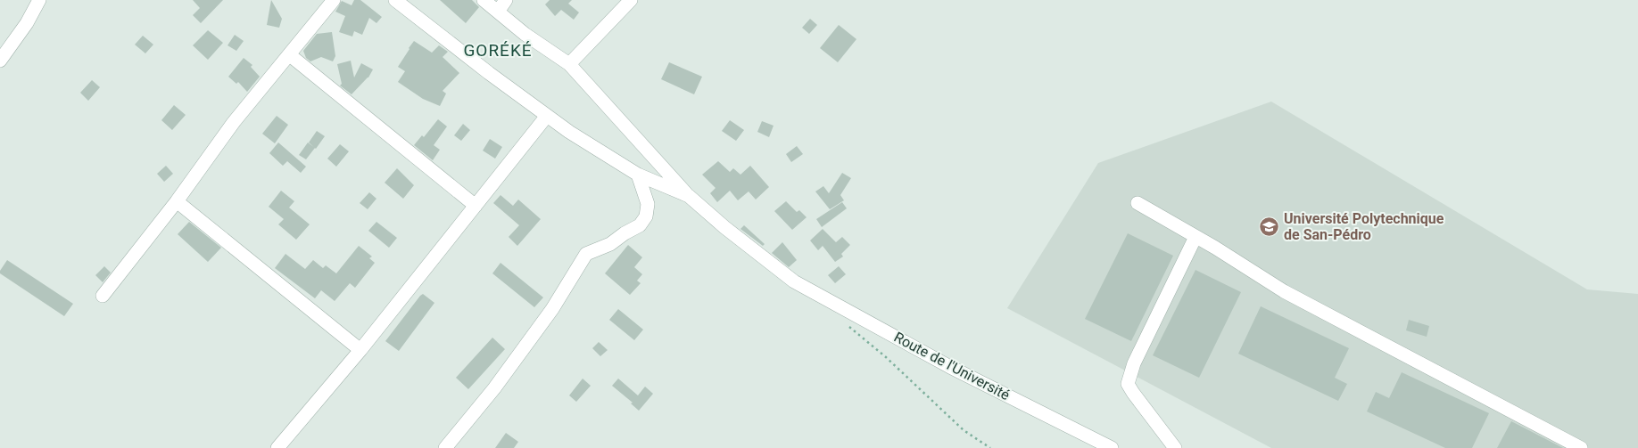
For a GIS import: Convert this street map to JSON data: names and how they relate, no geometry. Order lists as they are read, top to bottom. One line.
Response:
{"streets":{"street":["Route de l'Université"]},"districts":["GORÉKÉ"],"places":{"school or university":["Université Polytechnique de San-Pédro"]}}
